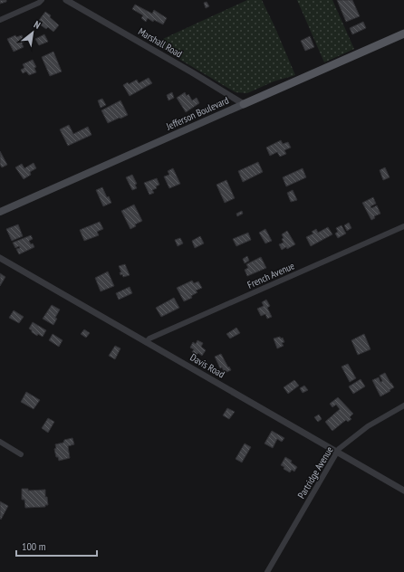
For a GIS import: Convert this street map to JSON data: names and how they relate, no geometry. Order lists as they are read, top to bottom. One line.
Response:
{"streets":{"main road":["Jefferson Boulevard"],"street":["Marshall Road","French Avenue","Davis Road","Partridge Avenue"]},"crossings":[["Marshall Road","Jefferson Boulevard"],["French Avenue","Davis Road"],["Davis Road","Partridge Avenue"]],"scale_bar":"100 m","north":"top right"}
